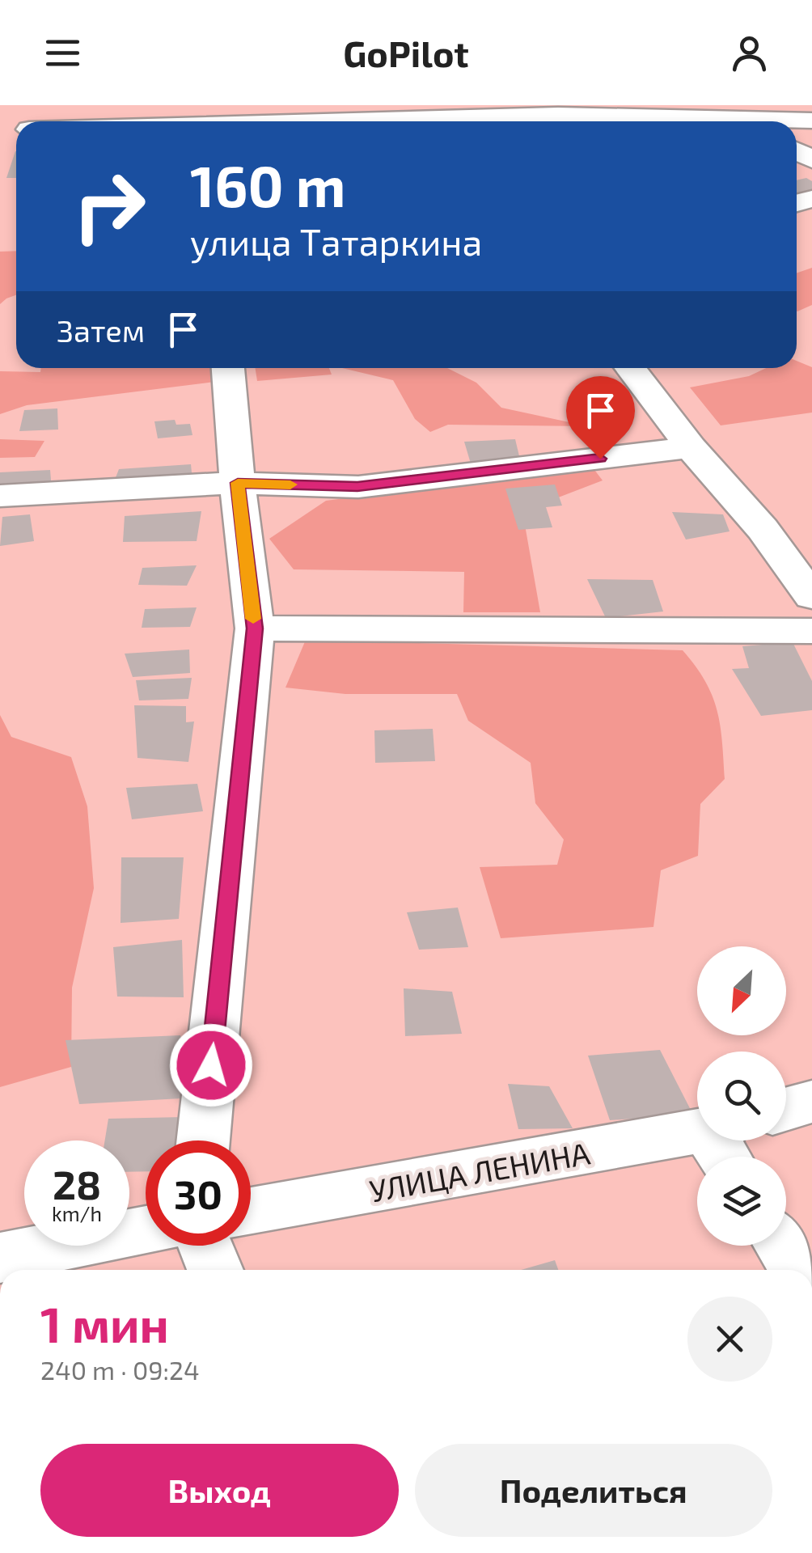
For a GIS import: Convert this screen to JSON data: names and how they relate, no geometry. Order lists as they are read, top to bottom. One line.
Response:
{"streets":{"street":["УЛИЦА ЛЕНИНА"]},"north":"bottom left","page":{"header":"GoPilot","turn":["160 m","улица Татаркина"],"then":"Затем","speed":"28 km/h","limit":"30","heading":["1 мин","240 m · 09:24"],"buttons":["Выход","Поделиться"]}}
